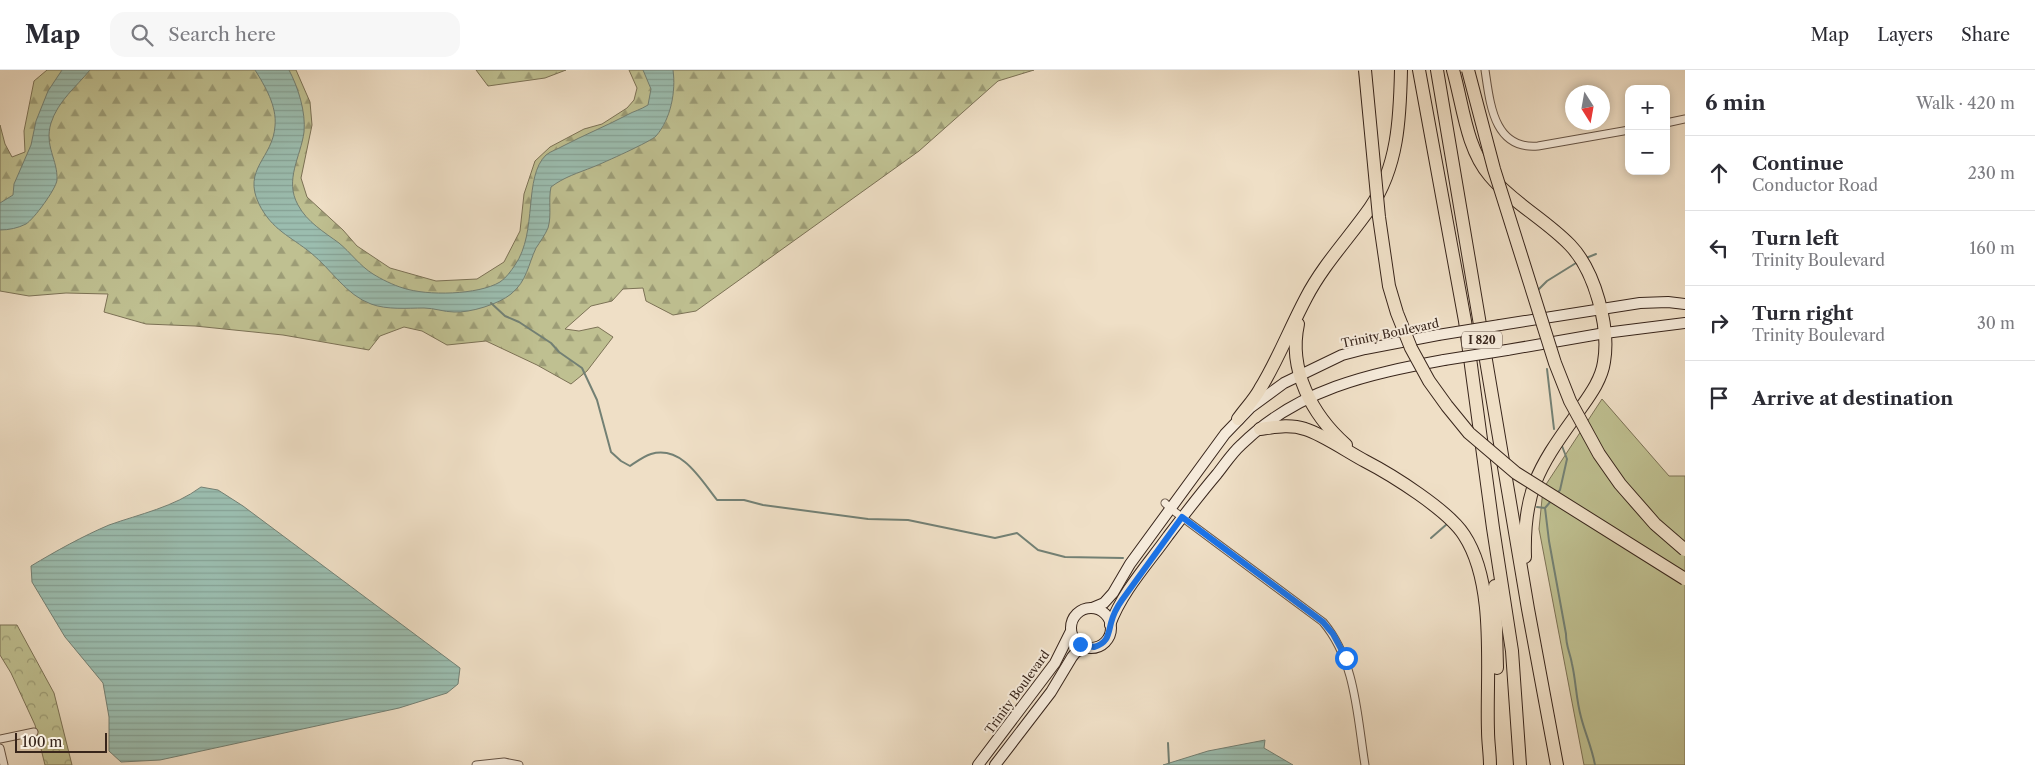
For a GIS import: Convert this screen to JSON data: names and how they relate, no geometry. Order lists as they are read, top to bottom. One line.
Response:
{"streets":{"highway":["I 820"],"main road":["Trinity Boulevard"]},"scale_bar":"100 m","north":"bottom","page":{"header":"Map","search":"Search here","nav":["Map","Layers","Share"],"heading":["6 min","Walk · 420 m"],"map_buttons":["+","−"],"list":[["Continue","Conductor Road","230 m"],["Turn left","Trinity Boulevard","160 m"],["Turn right","Trinity Boulevard","30 m"],"Arrive at destination"],"scale":"100 m"}}
